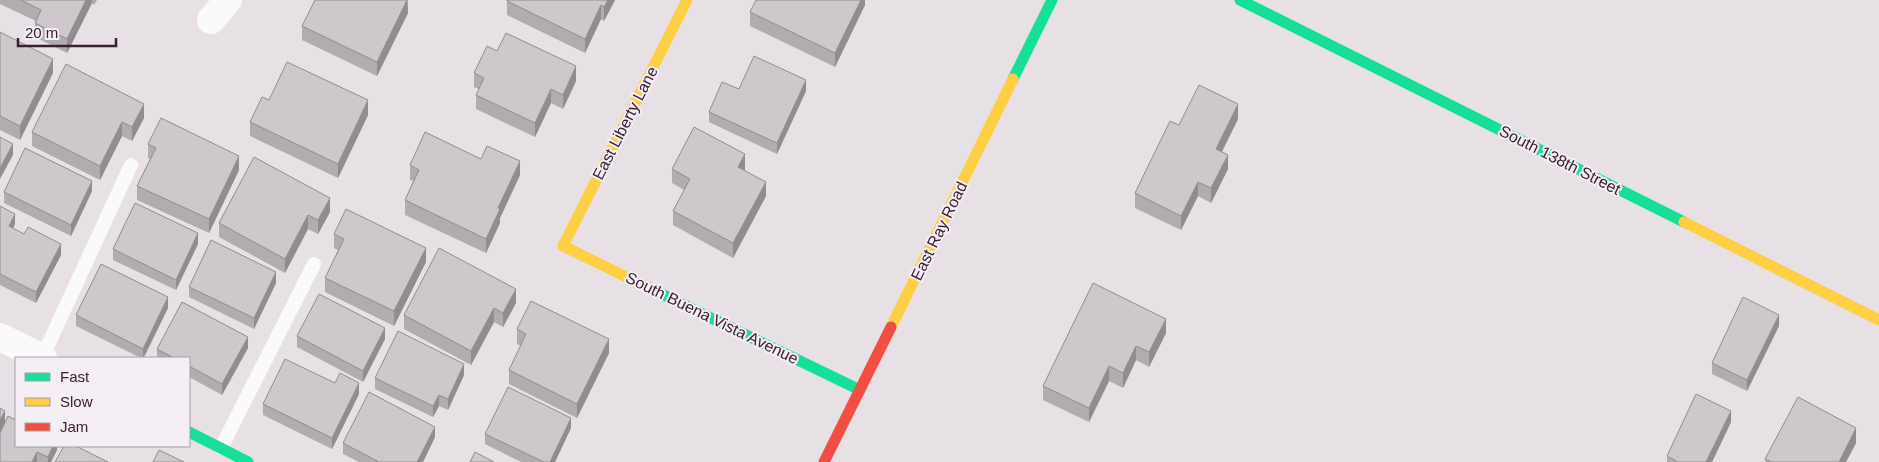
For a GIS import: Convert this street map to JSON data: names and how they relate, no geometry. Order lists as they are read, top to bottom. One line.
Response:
{"streets":{"street":["East Liberty Lane","South 138th Street","East Ray Road","South Buena Vista Avenue"]},"crossings":[["East Liberty Lane","South Buena Vista Avenue"],["East Ray Road","South Buena Vista Avenue"]],"legend":["Fast","Slow","Jam"],"scale_bar":"20 m"}
